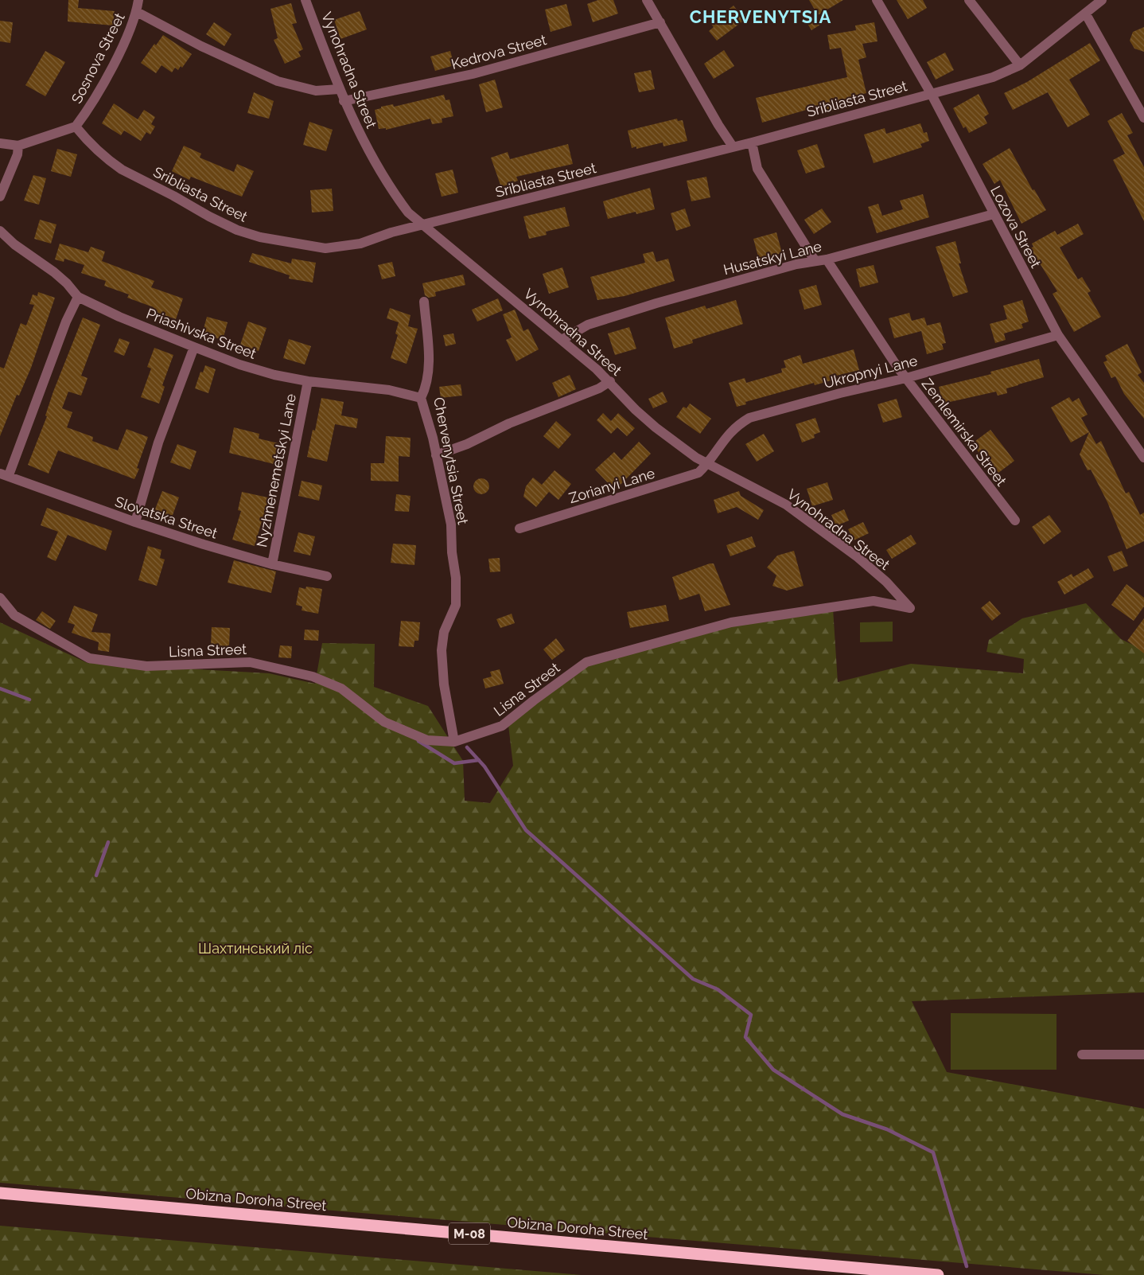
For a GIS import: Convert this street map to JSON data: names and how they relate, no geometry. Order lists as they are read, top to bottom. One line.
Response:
{"streets":{"highway":["Obizna Doroha Street","М-08"],"street":["Kedrova Street","Sosnova Street","Vynohradna Street","Sribliasta Street","Lozova Street","Husatskyi Lane","Priashivska Street","Ukropnyi Lane","Zemlemirska Street","Chervenytsia Street","Nyzhnenemetskyi Lane","Zorianyi Lane","Slovatska Street","Lisna Street"]},"crossings":[["Kedrova Street","Vynohradna Street"],["Sosnova Street","Sribliasta Street"],["Vynohradna Street","Sribliasta Street"],["Vynohradna Street","Husatskyi Lane"],["Vynohradna Street","Ukropnyi Lane"],["Vynohradna Street","Zorianyi Lane"],["Vynohradna Street","Lisna Street"],["Sribliasta Street","Lozova Street"],["Lozova Street","Husatskyi Lane"],["Lozova Street","Ukropnyi Lane"],["Husatskyi Lane","Zemlemirska Street"],["Priashivska Street","Chervenytsia Street"],["Priashivska Street","Nyzhnenemetskyi Lane"],["Ukropnyi Lane","Zemlemirska Street"],["Ukropnyi Lane","Zorianyi Lane"],["Chervenytsia Street","Lisna Street"],["Nyzhnenemetskyi Lane","Slovatska Street"]],"districts":["CHERVENYTSIA"],"parks":["Шахтинський ліс"]}
